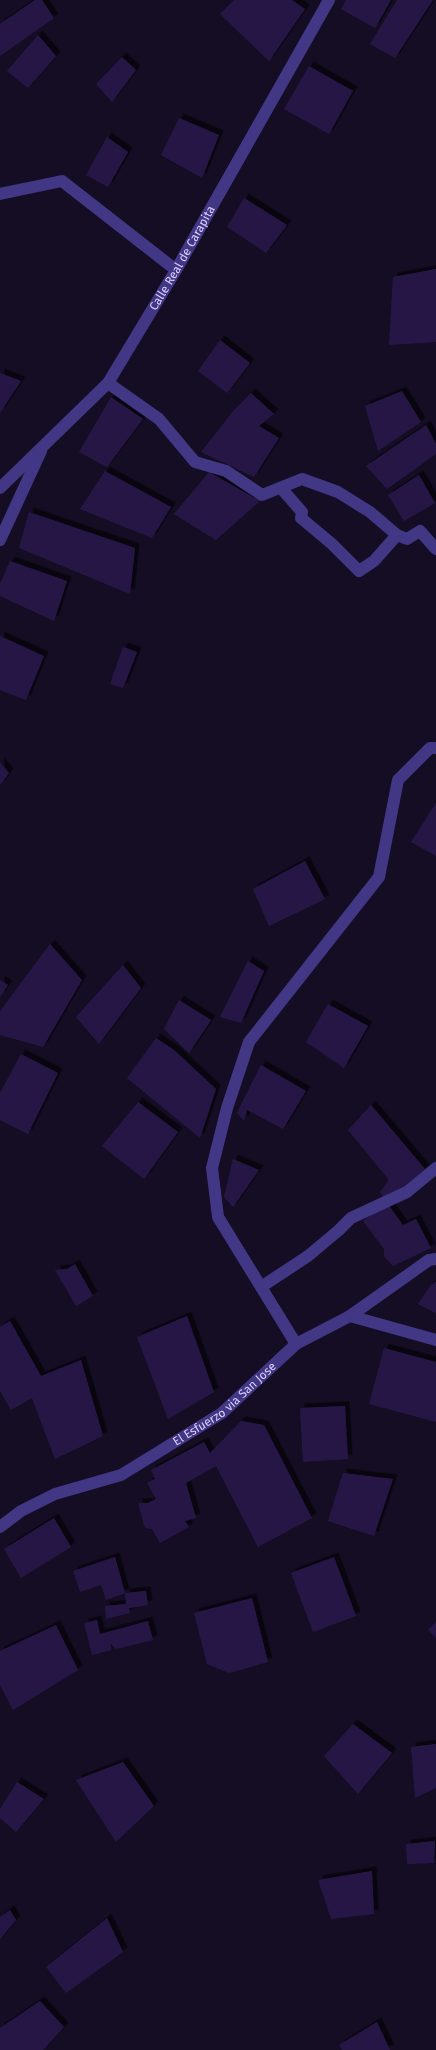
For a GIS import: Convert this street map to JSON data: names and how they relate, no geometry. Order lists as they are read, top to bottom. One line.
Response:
{"streets":{"street":["Calle Real de Carapita","El Esfuerzo via San Jose"]}}
